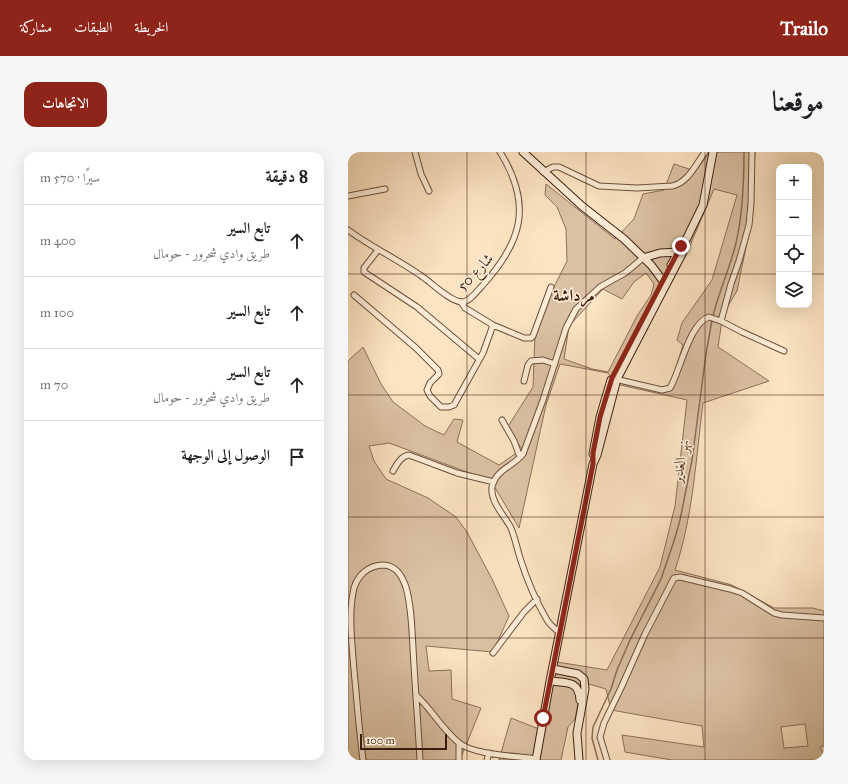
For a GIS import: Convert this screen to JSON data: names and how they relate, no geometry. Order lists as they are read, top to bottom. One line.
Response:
{"streets":{"street":["شارع 50"]},"districts":["مرداشة"],"water":["نهر الغدير"],"scale_bar":"100 m","page":{"header":"Trailo","nav":["الخريطة","الطبقات","مشاركة"],"title":"موقعنا","buttons":"الاتجاهات","heading":["8 دقيقة","سيرًا · 570 m"],"map_buttons":["+","−"],"list":[["تابع السير","طريق وادي شحرور - حومال","400 m"],["تابع السير","100 m"],["تابع السير","طريق وادي شحرور - حومال","70 m"],"الوصول إلى الوجهة"],"scale":"100 m"}}
